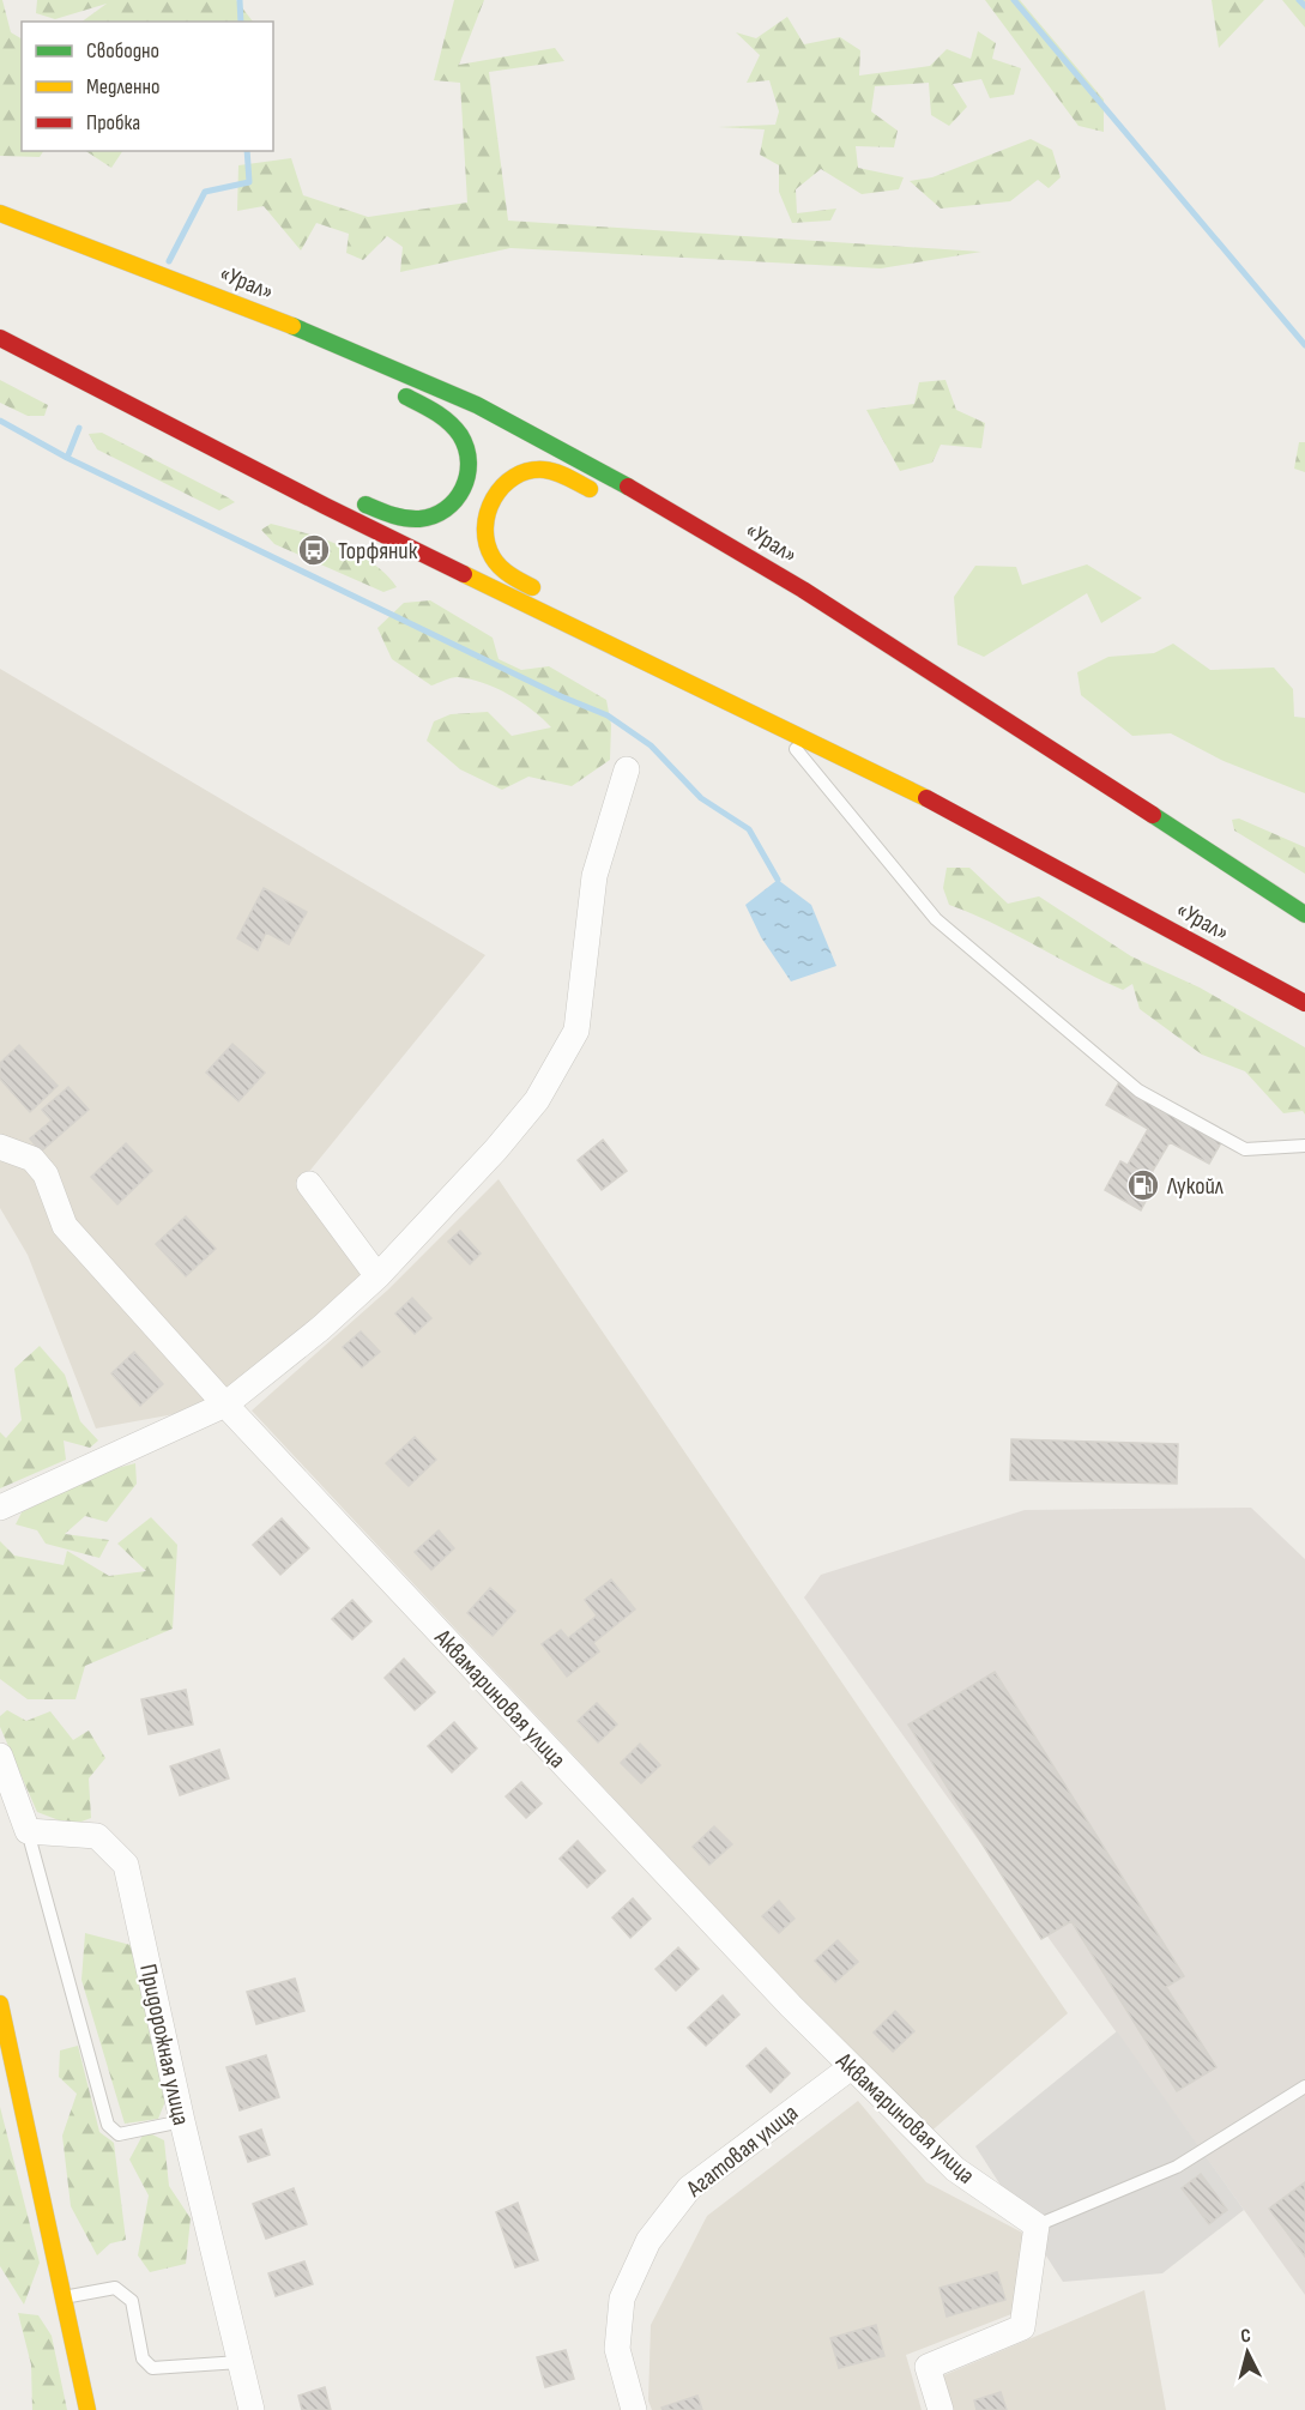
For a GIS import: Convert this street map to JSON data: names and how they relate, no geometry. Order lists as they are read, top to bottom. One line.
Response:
{"streets":{"main road":["«Урал»"],"street":["Аквамариновая улица","Придорожная улица","Агатовая улица"]},"crossings":[["Аквамариновая улица","Агатовая улица"]],"places":{"bus stop":["Торфяник"],"fuel station":["Лукойл"]},"legend":["Свободно","Медленно","Пробка"],"north":"top"}
